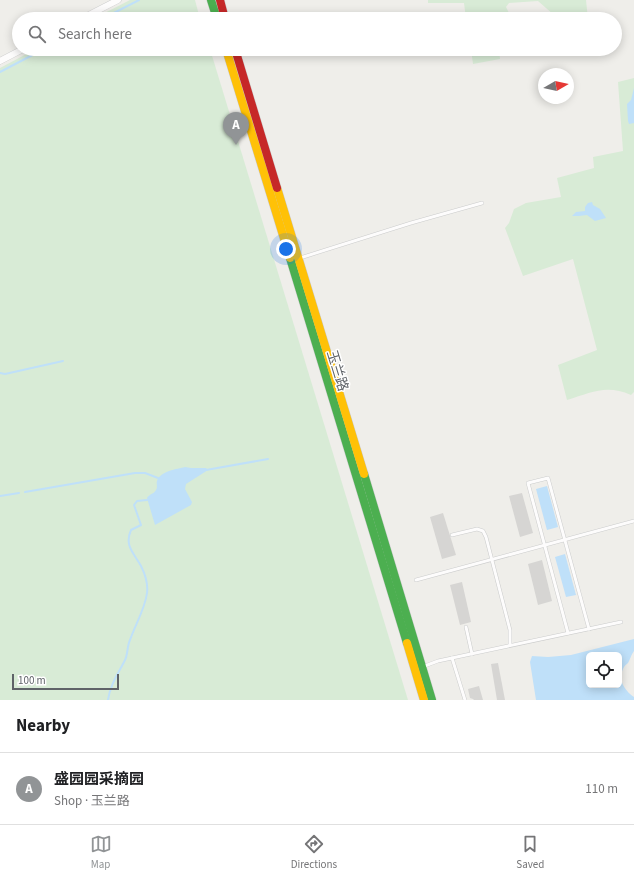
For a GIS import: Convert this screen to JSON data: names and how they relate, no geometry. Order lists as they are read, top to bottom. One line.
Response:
{"streets":{"street":["玉兰路"]},"scale_bar":"100 m","north":"right","page":{"search":"Search here","pins":"A","scale":"100 m","heading":"Nearby","list":[{"mark":"A","name":"盛园园采摘园","note":"Shop · 玉兰路","value":"110 m"}],"nav":["Map","Directions","Saved"]}}
